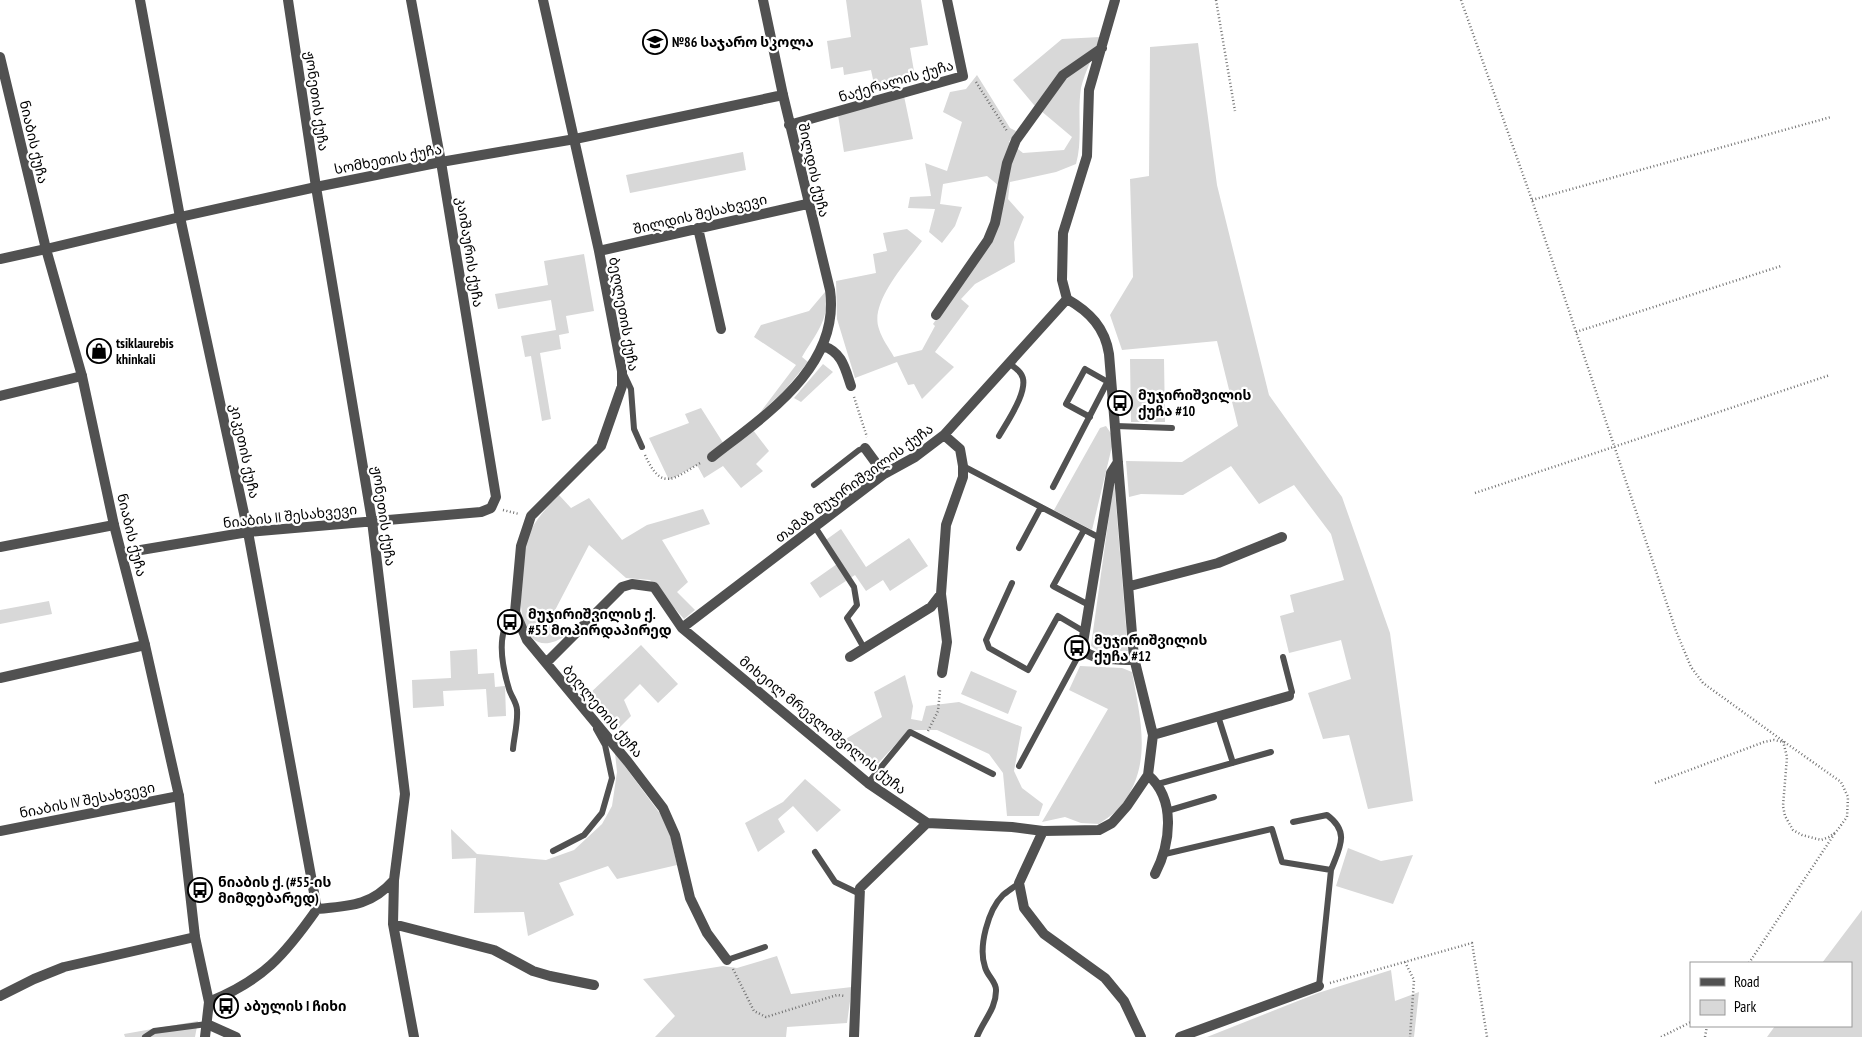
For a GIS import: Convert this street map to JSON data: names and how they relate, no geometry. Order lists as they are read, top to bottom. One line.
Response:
{"streets":{"street":["ნაქერალის ქუჩა","ჟონეთის ქუჩა","ნიაბის ქუჩა","სომხეთის ქუჩა","შილდის ქუჩა","შილდის შესახვევი","კაიშაურის ქუჩა","ბეღლეთის ქუჩა","კიკეთის ქუჩა","თამაზ მუჯირიშვილის ქუჩა","ნიაბის II შესახვევი","მიხეილ მრევლიშვილის ქუჩა","ნიაბის IV შესახვევი"]},"crossings":[["ნაქერალის ქუჩა","შილდის ქუჩა"],["ჟონეთის ქუჩა","სომხეთის ქუჩა"],["ჟონეთის ქუჩა","ნიაბის II შესახვევი"],["ნიაბის ქუჩა","სომხეთის ქუჩა"],["ნიაბის ქუჩა","ნიაბის II შესახვევი"],["ნიაბის ქუჩა","ნიაბის IV შესახვევი"],["სომხეთის ქუჩა","შილდის ქუჩა"],["სომხეთის ქუჩა","კაიშაურის ქუჩა"],["სომხეთის ქუჩა","ბეღლეთის ქუჩა"],["სომხეთის ქუჩა","კიკეთის ქუჩა"],["შილდის ქუჩა","შილდის შესახვევი"],["შილდის შესახვევი","ბეღლეთის ქუჩა"],["კაიშაურის ქუჩა","ნიაბის II შესახვევი"],["ბეღლეთის ქუჩა","მიხეილ მრევლიშვილის ქუჩა"],["კიკეთის ქუჩა","ნიაბის II შესახვევი"],["თამაზ მუჯირიშვილის ქუჩა","მიხეილ მრევლიშვილის ქუჩა"]],"places":{"school or university":["№86 საჯარო სკოლა"],"shop":["tsiklaurebis khinkali"],"bus stop":["მუჯირიშვილის ქუჩა #10","მუჯირიშვილის ქ. #55 მოპირდაპირედ","მუჯირიშვილის ქუჩა #12","ნიაბის ქ. (#55-ის მიმდებარედ)","აბულის I ჩიხი"]},"legend":["Road","Park"]}
